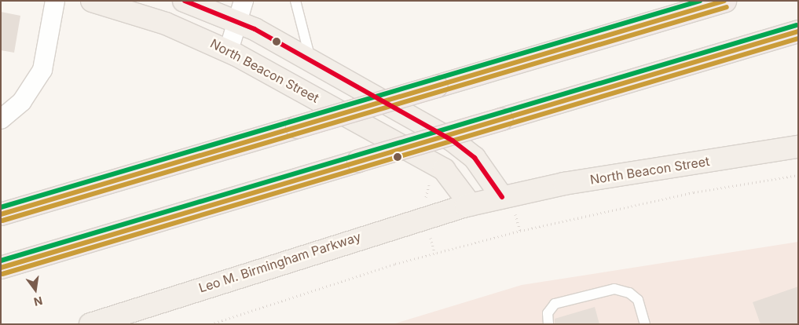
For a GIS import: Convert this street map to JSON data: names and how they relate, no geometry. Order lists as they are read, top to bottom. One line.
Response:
{"streets":{"main road":["North Beacon Street","Leo M. Birmingham Parkway"]},"crossings":[["North Beacon Street","Leo M. Birmingham Parkway"]],"north":"bottom"}
